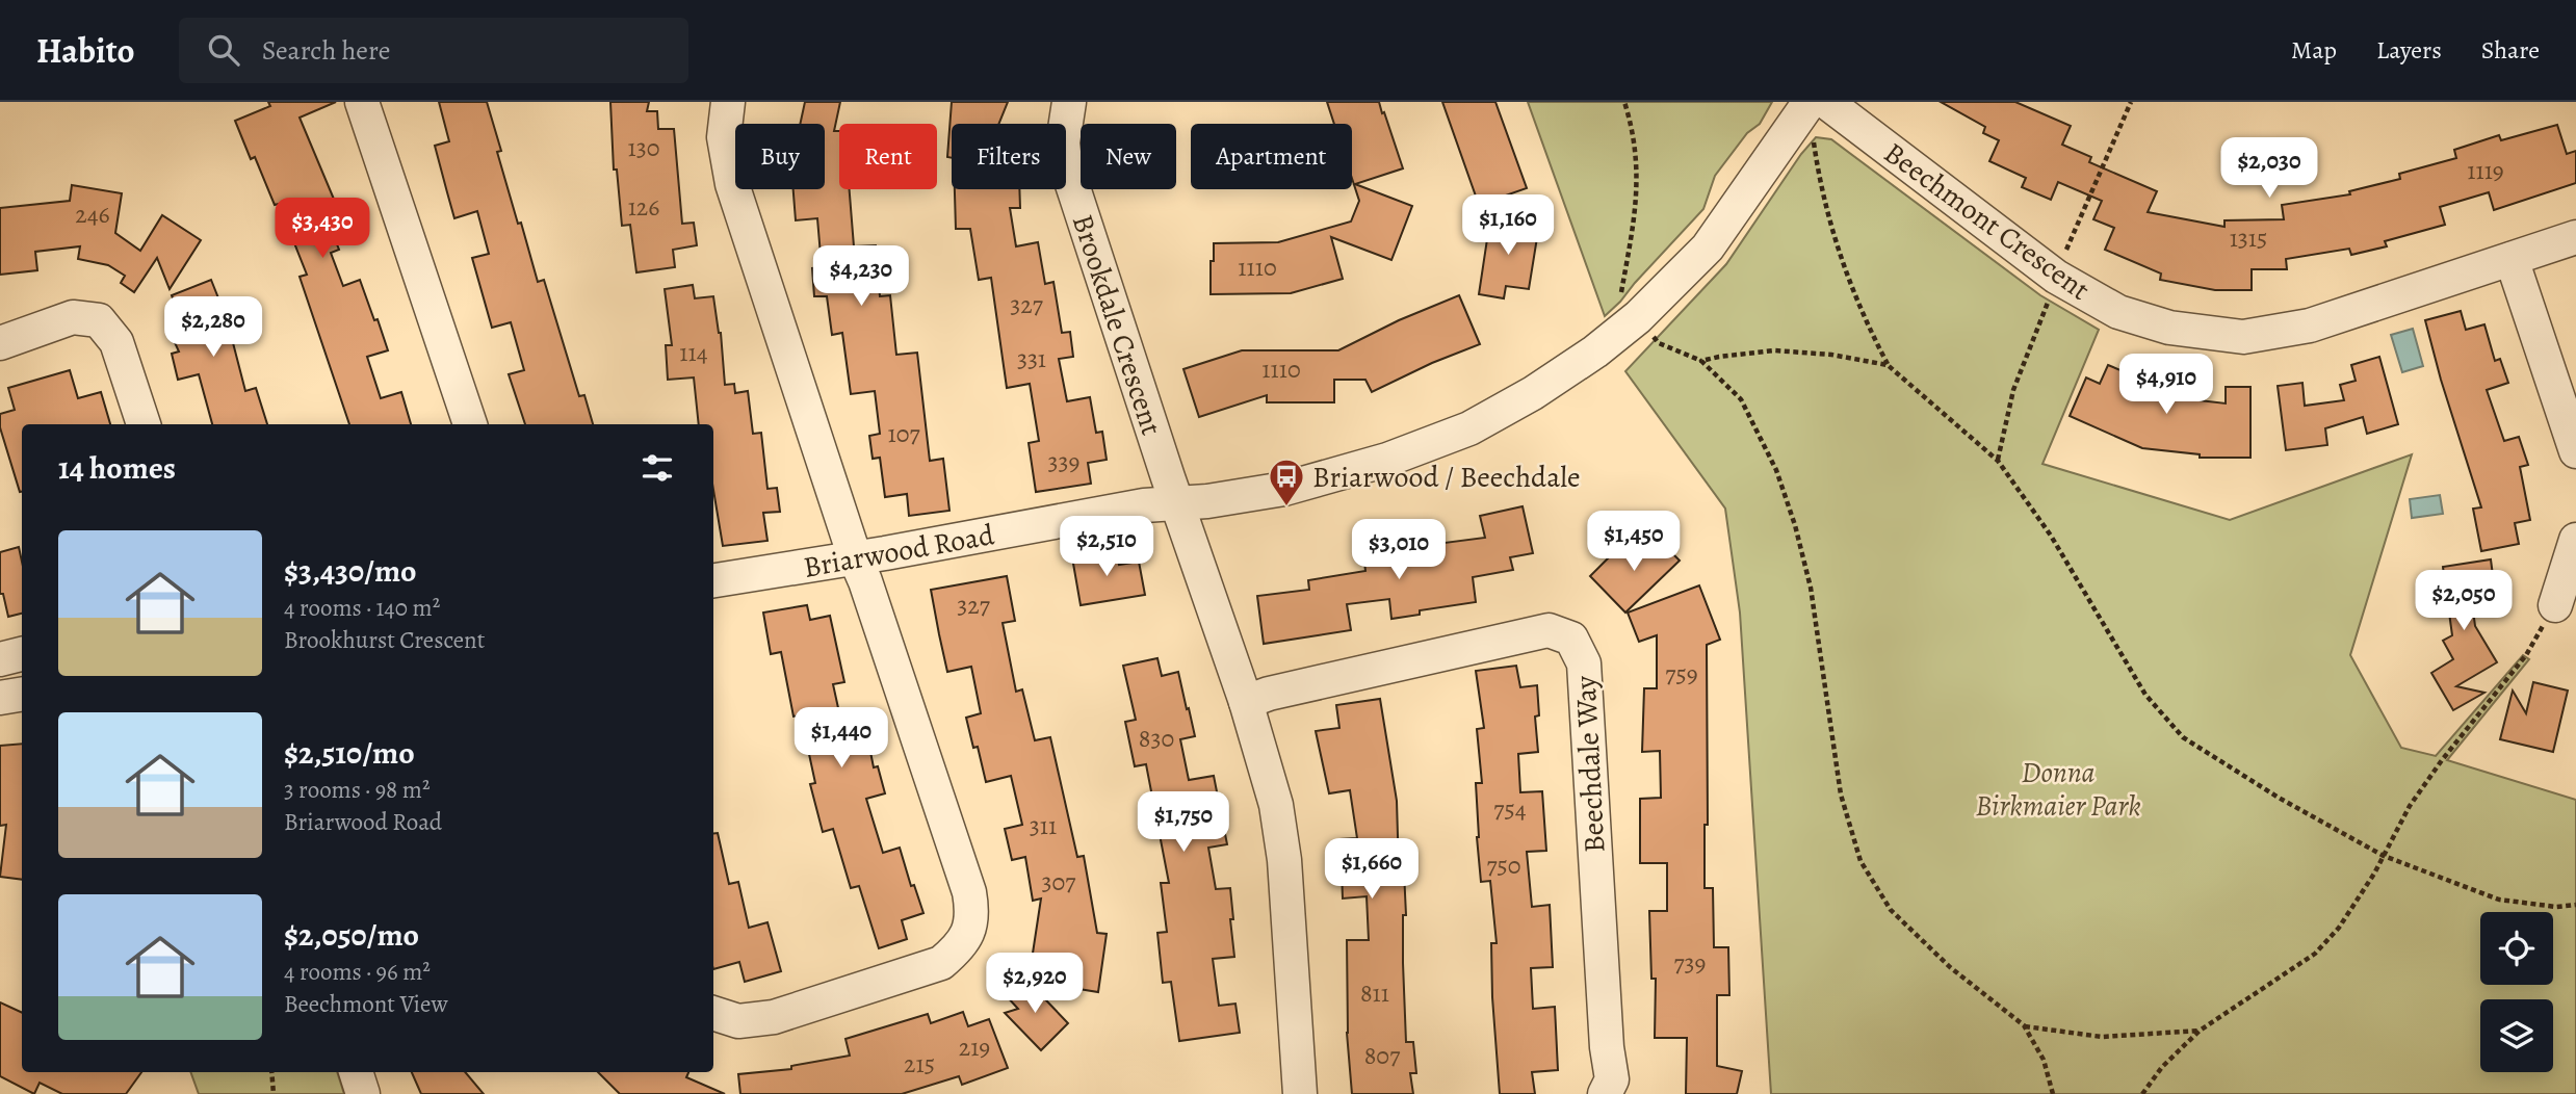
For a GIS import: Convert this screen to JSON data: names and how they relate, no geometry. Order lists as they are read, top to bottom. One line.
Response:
{"streets":{"street":["Beechmont Crescent","Brookdale Crescent","Briarwood Road","Beechdale Way"]},"crossings":[["Brookdale Crescent","Briarwood Road"],["Brookdale Crescent","Beechdale Way"]],"parks":["Donna Birkmaier Park"],"places":{"bus stop":["Briarwood / Beechdale"]},"house_numbers":["130","1119","126","246","1315","1110","327","114","331","1110","107","339","327","759","830","754","311","750","307","739","811","219","807","215"],"page":{"header":"Habito","search":"Search here","nav":["Map","Layers","Share"],"chip":["Buy","Rent","Filters","New","Apartment"],"price":["$2,030","$1,160","$3,430","$4,230","$2,280","$4,910","$1,450","$2,510","$3,010","$2,050","$1,440","$1,750","$1,660","$2,920"],"heading":"14 homes","list":[{"name":"$3,430/mo","note":"4 rooms · 140 m² · Brookhurst Crescent"},{"name":"$2,510/mo","note":"3 rooms · 98 m² · Briarwood Road"},{"name":"$2,050/mo","note":"4 rooms · 96 m² · Beechmont View"}]}}
